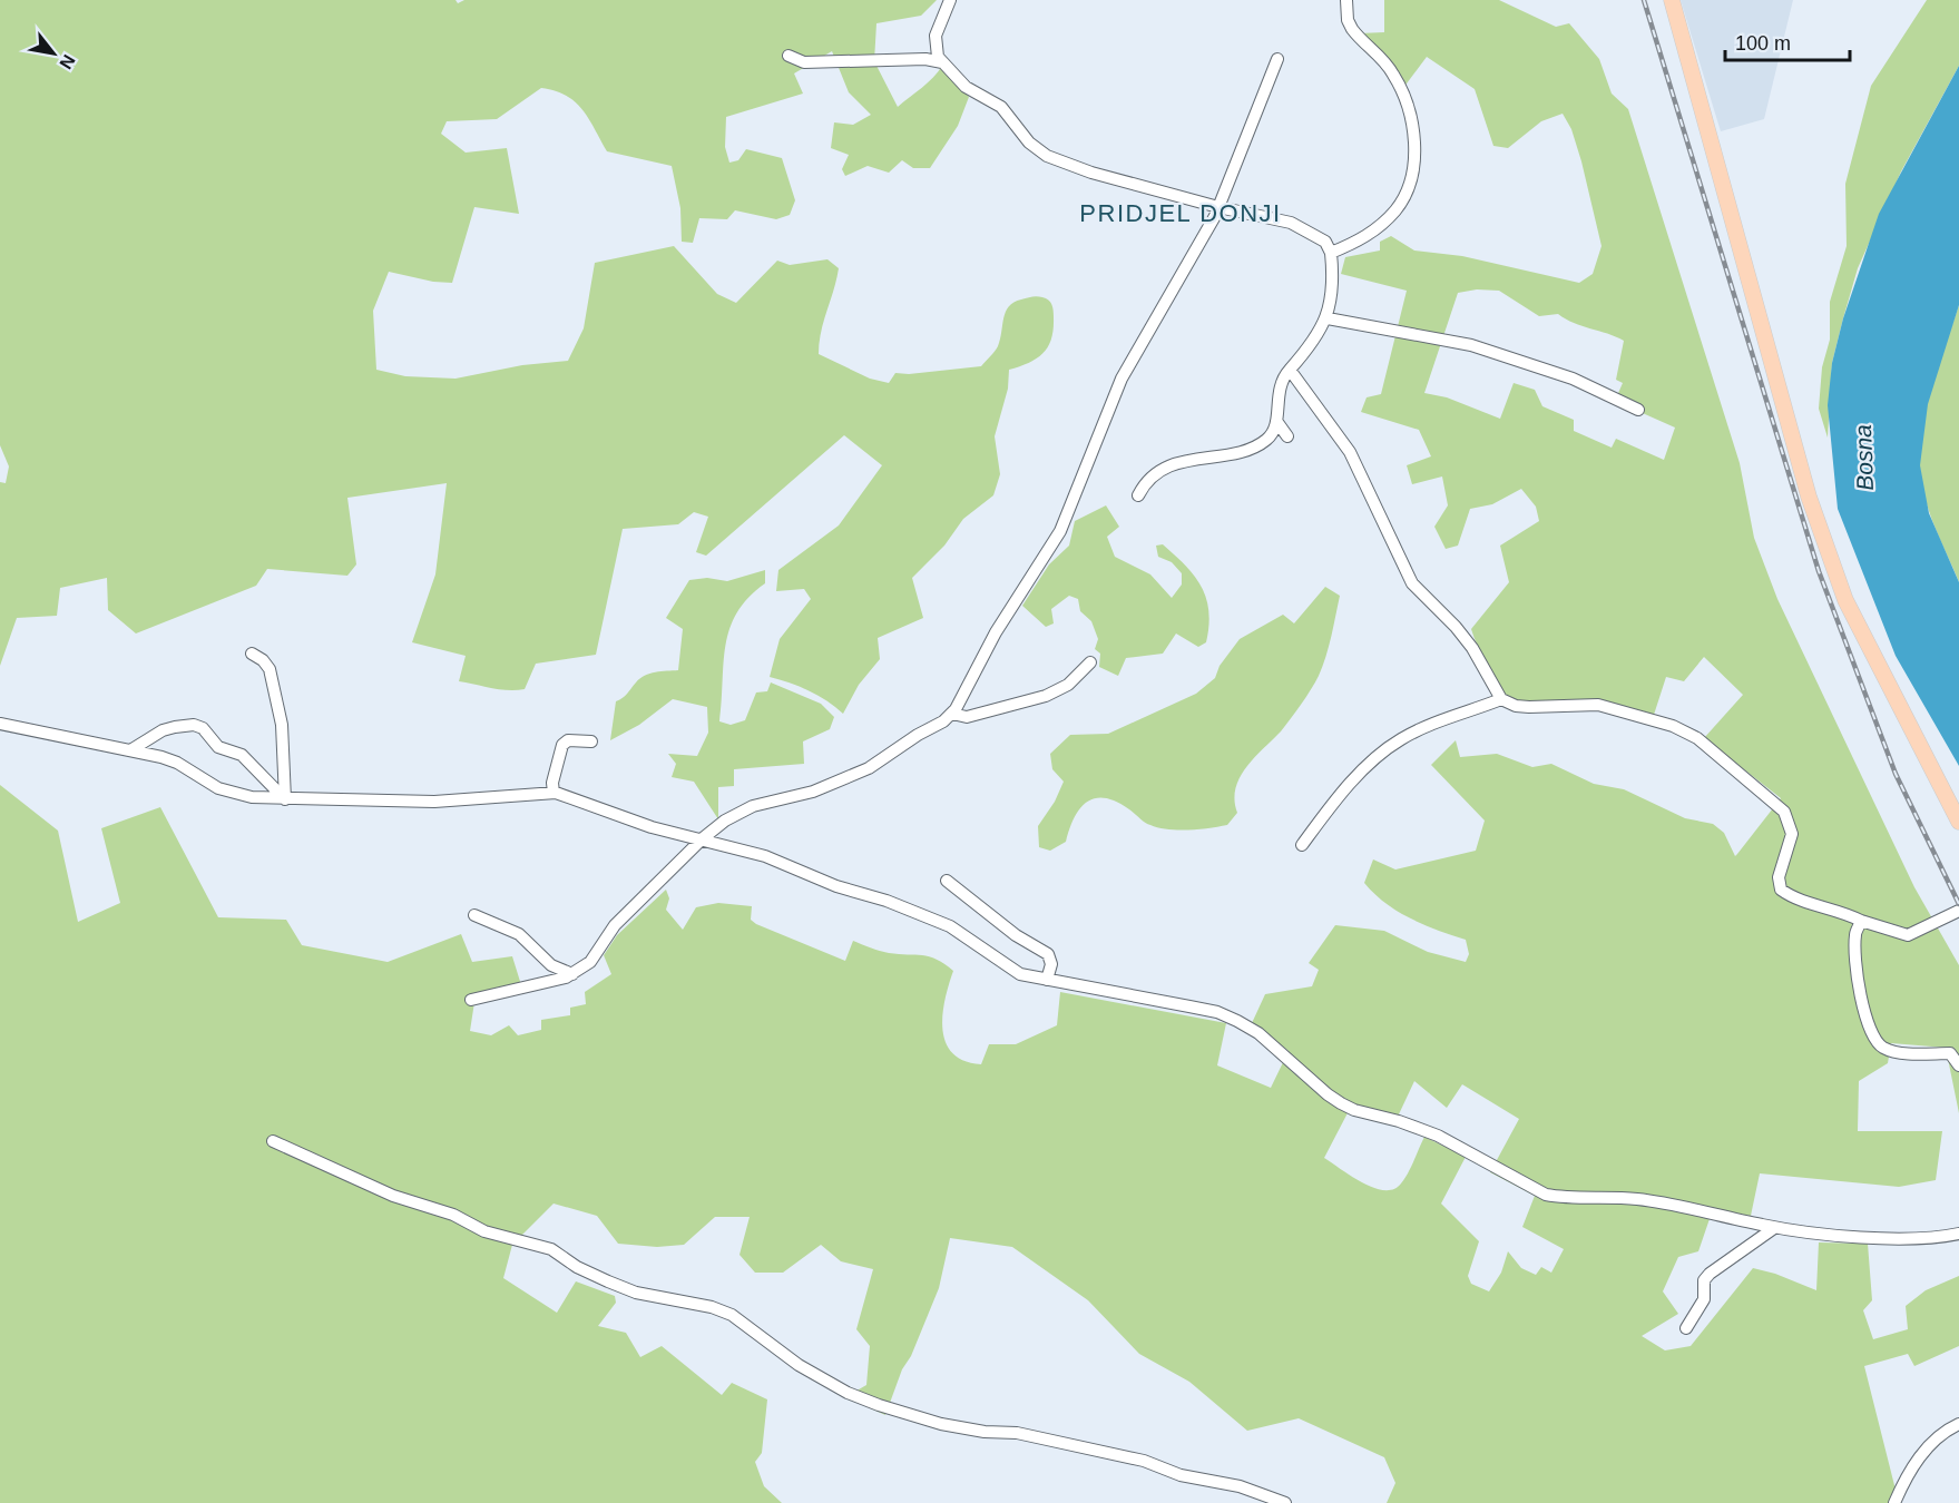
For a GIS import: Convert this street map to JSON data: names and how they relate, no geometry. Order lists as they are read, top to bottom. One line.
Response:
{"districts":["PRIDJEL DONJI"],"water":["Bosna"],"scale_bar":"100 m","north":"bottom right"}
